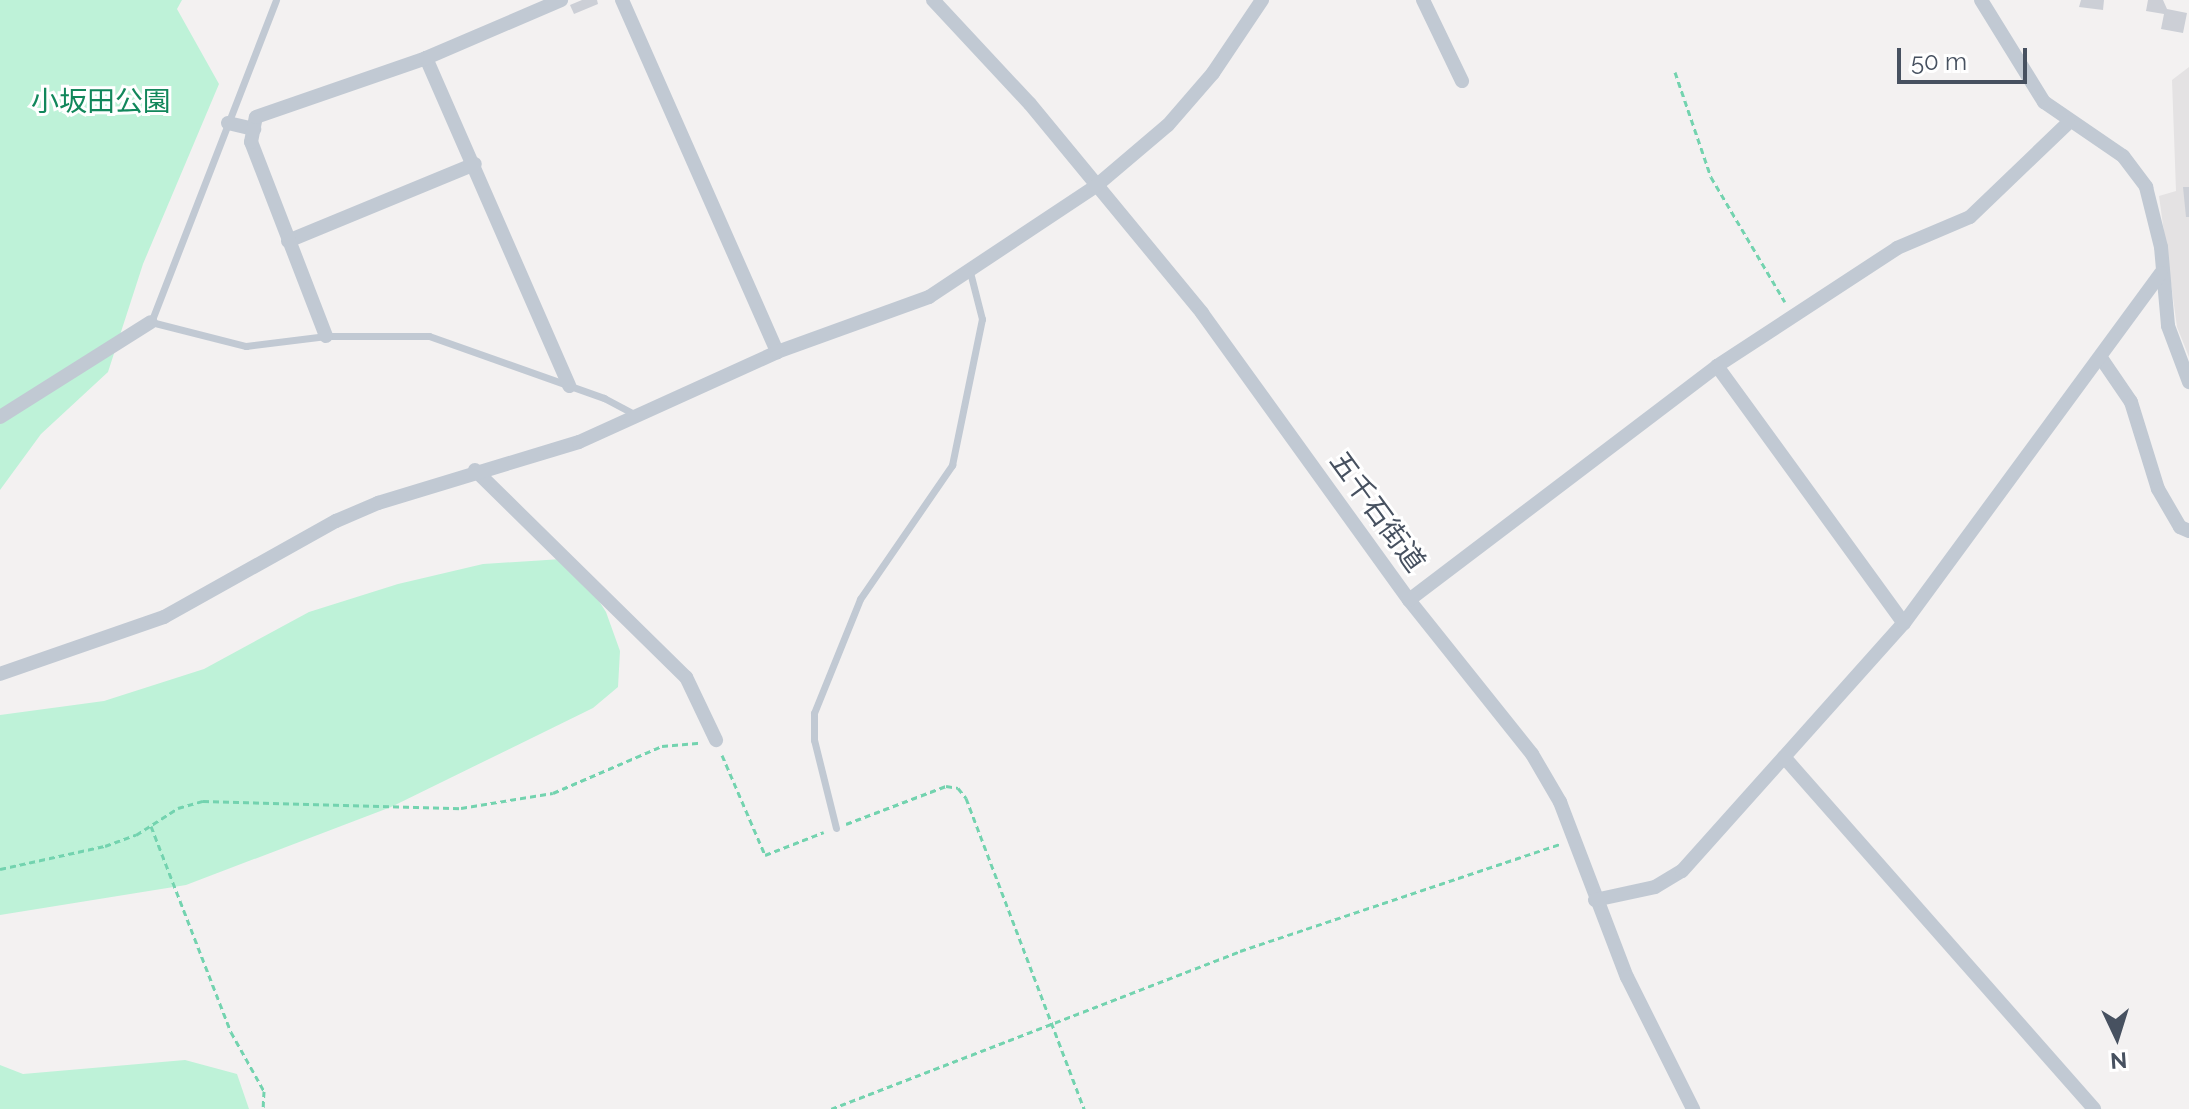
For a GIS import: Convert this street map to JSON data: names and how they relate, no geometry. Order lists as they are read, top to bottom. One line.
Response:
{"streets":{"street":["五千石街道"]},"parks":["小坂田公園"],"scale_bar":"50 m","north":"bottom"}
